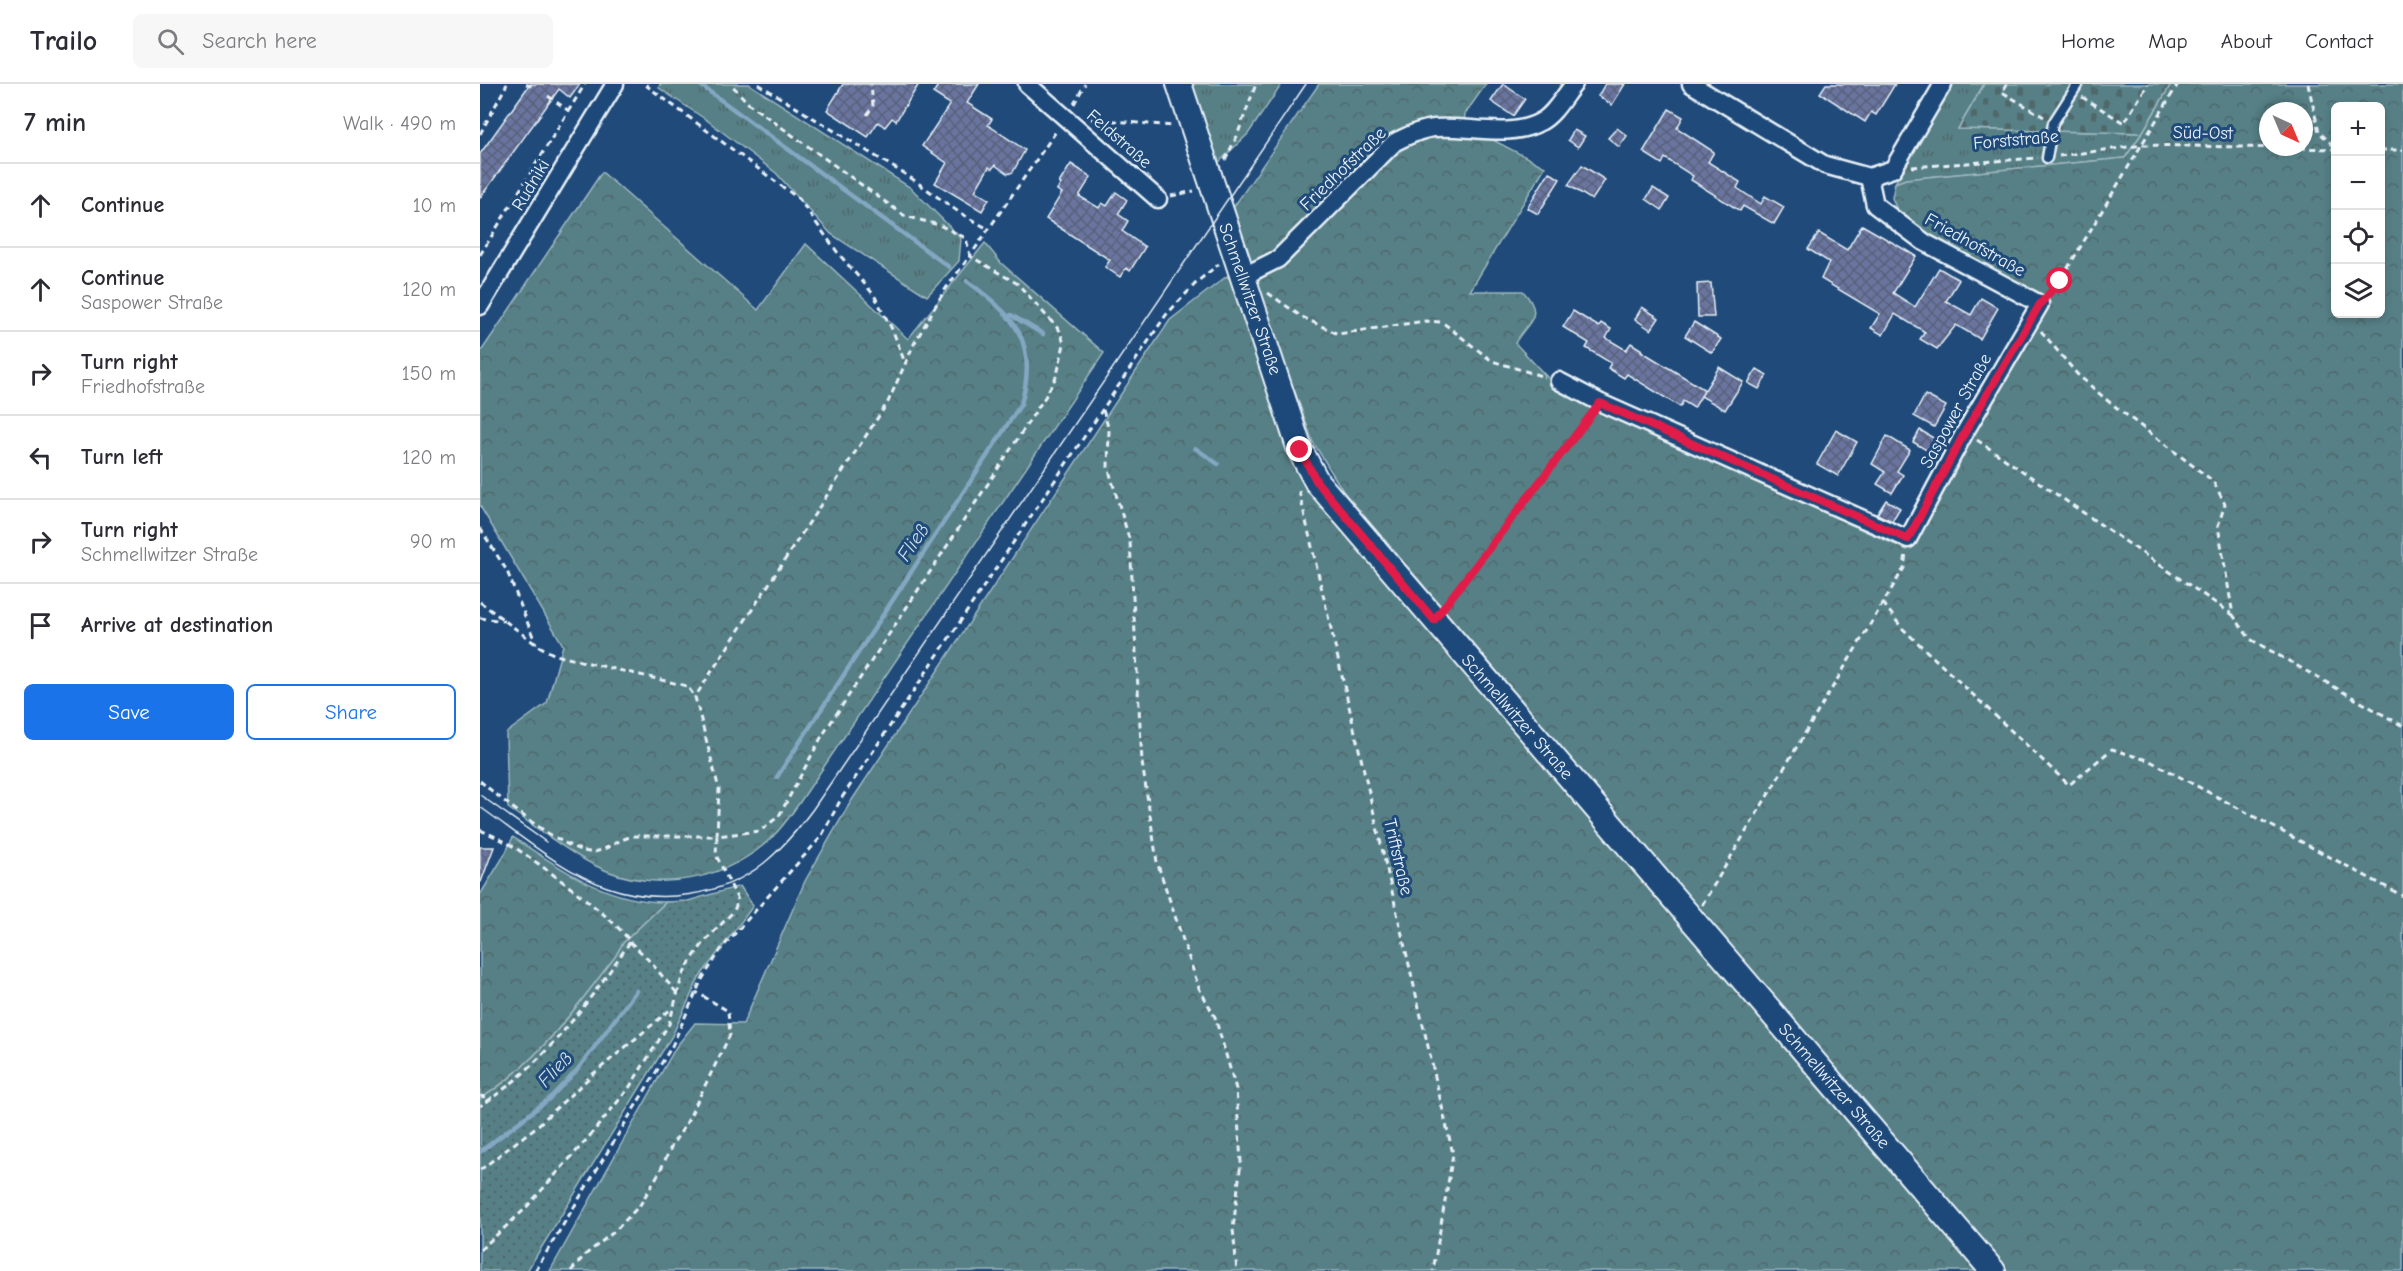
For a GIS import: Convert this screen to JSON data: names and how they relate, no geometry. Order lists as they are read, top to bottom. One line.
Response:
{"streets":{"street":["Feldstraße","Friedhofstraße","Rudniki","Schmellwitzer Straße","Saspower Straße"],"path":["Süd-Ost","Forststraße","Triftstraße"]},"crossings":[["Süd-Ost","Forststraße"],["Friedhofstraße","Schmellwitzer Straße"],["Friedhofstraße","Saspower Straße"]],"water":["Fließ"],"north":"bottom right","page":{"header":"Trailo","search":"Search here","nav":["Home","Map","About","Contact"],"heading":["7 min","Walk · 490 m"],"map_buttons":["+","−"],"list":[["Continue","10 m"],["Continue","Saspower Straße","120 m"],["Turn right","Friedhofstraße","150 m"],["Turn left","120 m"],["Turn right","Schmellwitzer Straße","90 m"],"Arrive at destination"],"buttons":["Save","Share"]}}
